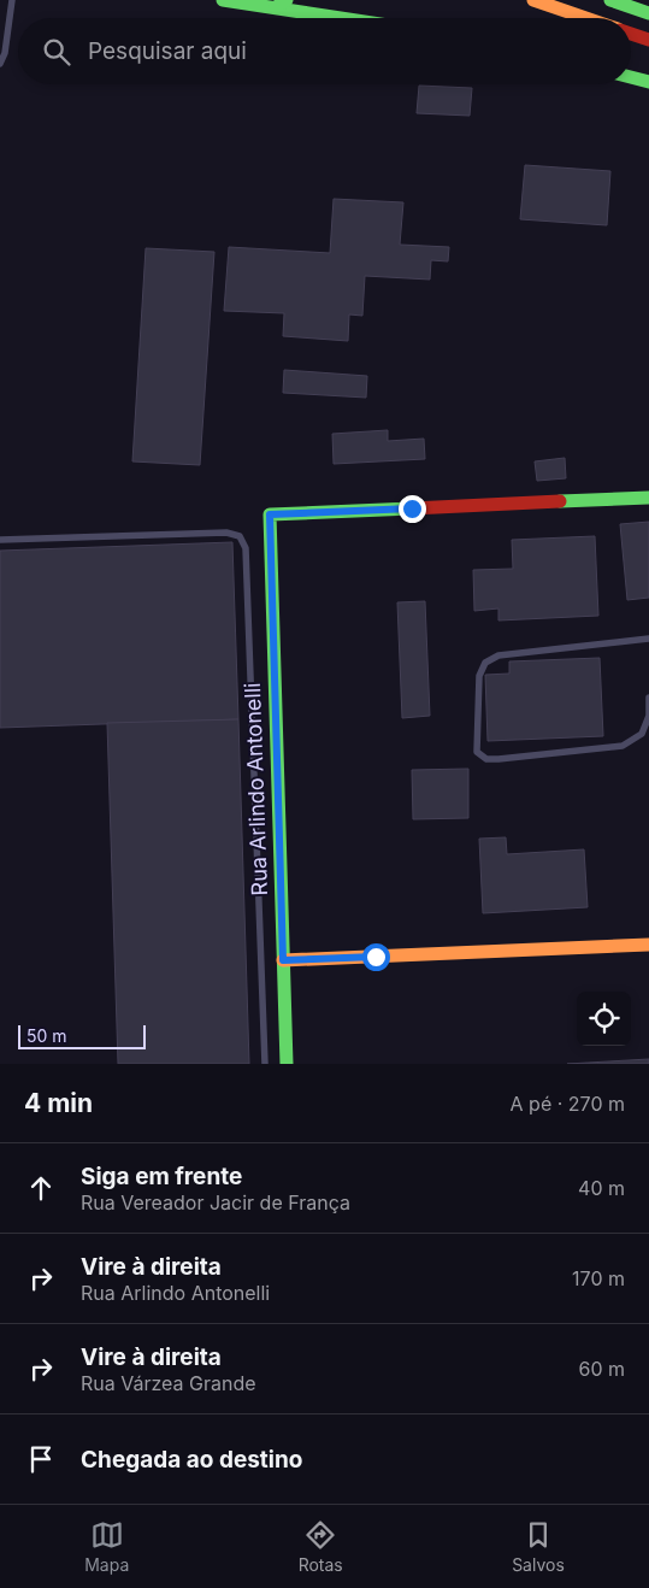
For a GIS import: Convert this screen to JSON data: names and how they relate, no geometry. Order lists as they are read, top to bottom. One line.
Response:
{"streets":{"main road":["Rua Arlindo Antonelli"]},"scale_bar":"50 m","page":{"search":"Pesquisar aqui","scale":"50 m","heading":["4 min","A pé · 270 m"],"list":[["Siga em frente","Rua Vereador Jacir de França","40 m"],["Vire à direita","Rua Arlindo Antonelli","170 m"],["Vire à direita","Rua Várzea Grande","60 m"],"Chegada ao destino"],"nav":["Mapa","Rotas","Salvos"]}}
